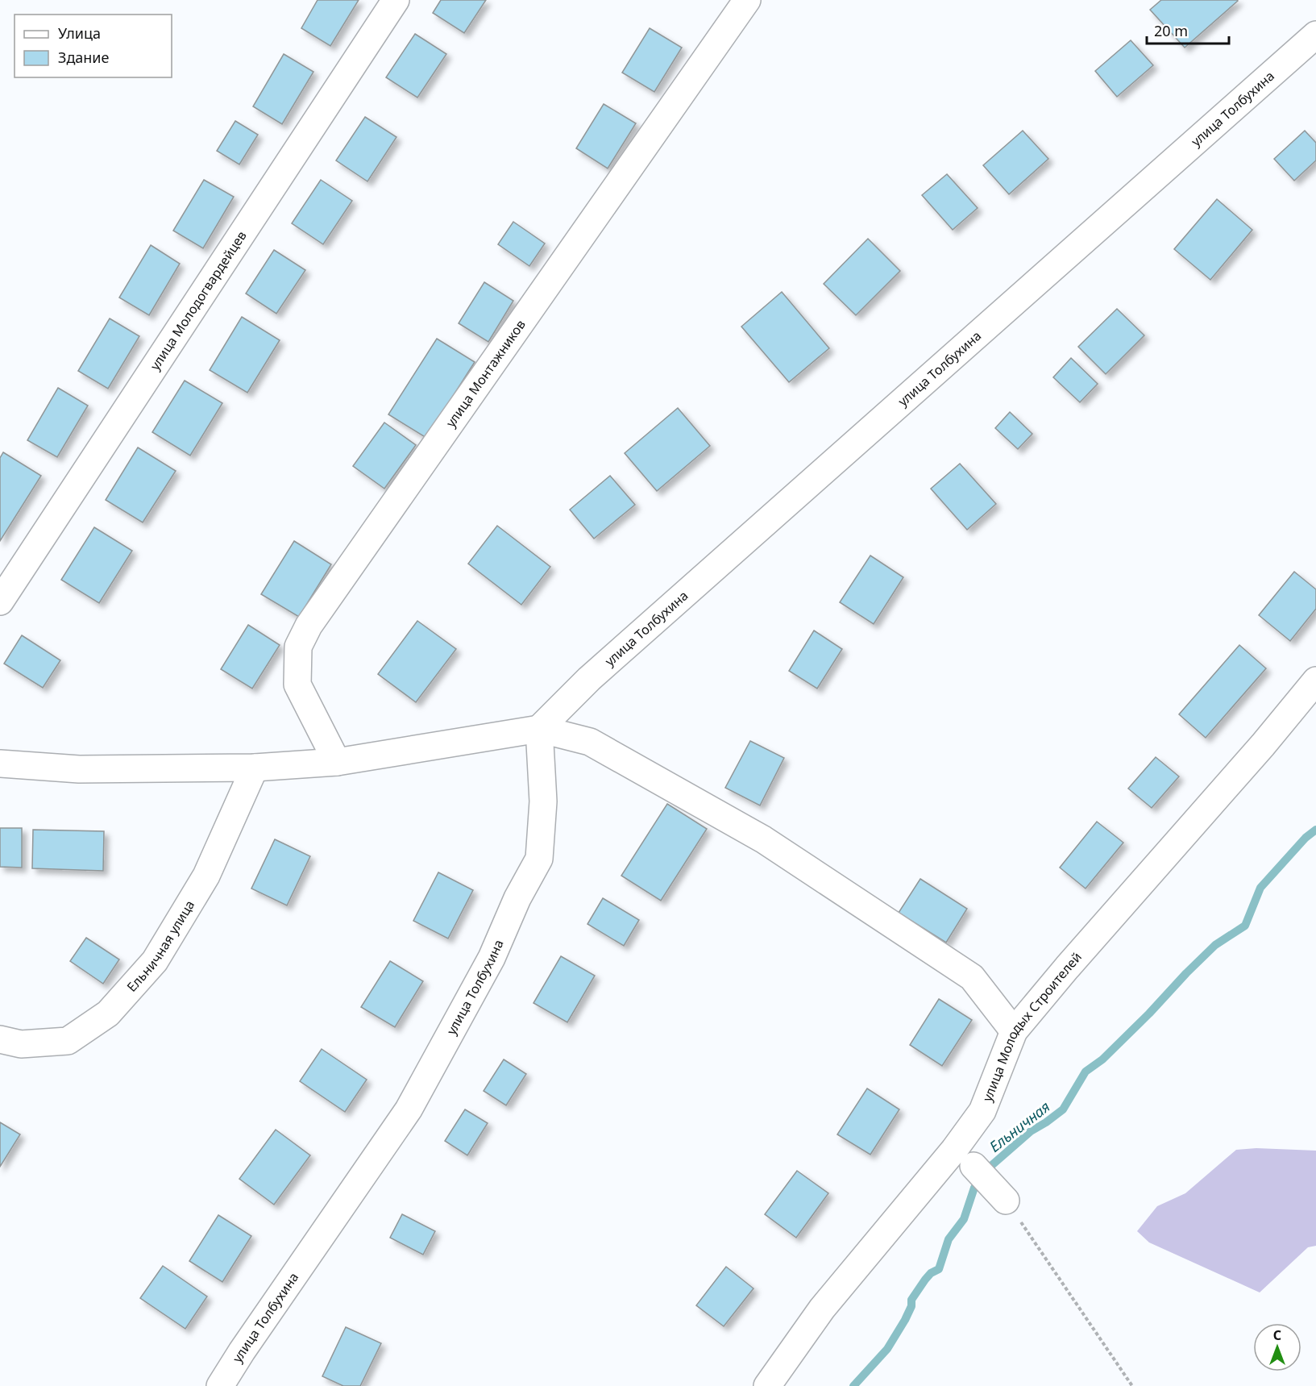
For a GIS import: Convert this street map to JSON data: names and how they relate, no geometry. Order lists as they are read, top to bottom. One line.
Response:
{"streets":{"street":["улица Толбухина","улица Молодогвардейцев","улица Монтажников","Ельничная улица","улица Молодых Строителей"]},"water":["Ельничная"],"legend":["Улица","Здание"],"scale_bar":"20 m","north":"top"}
